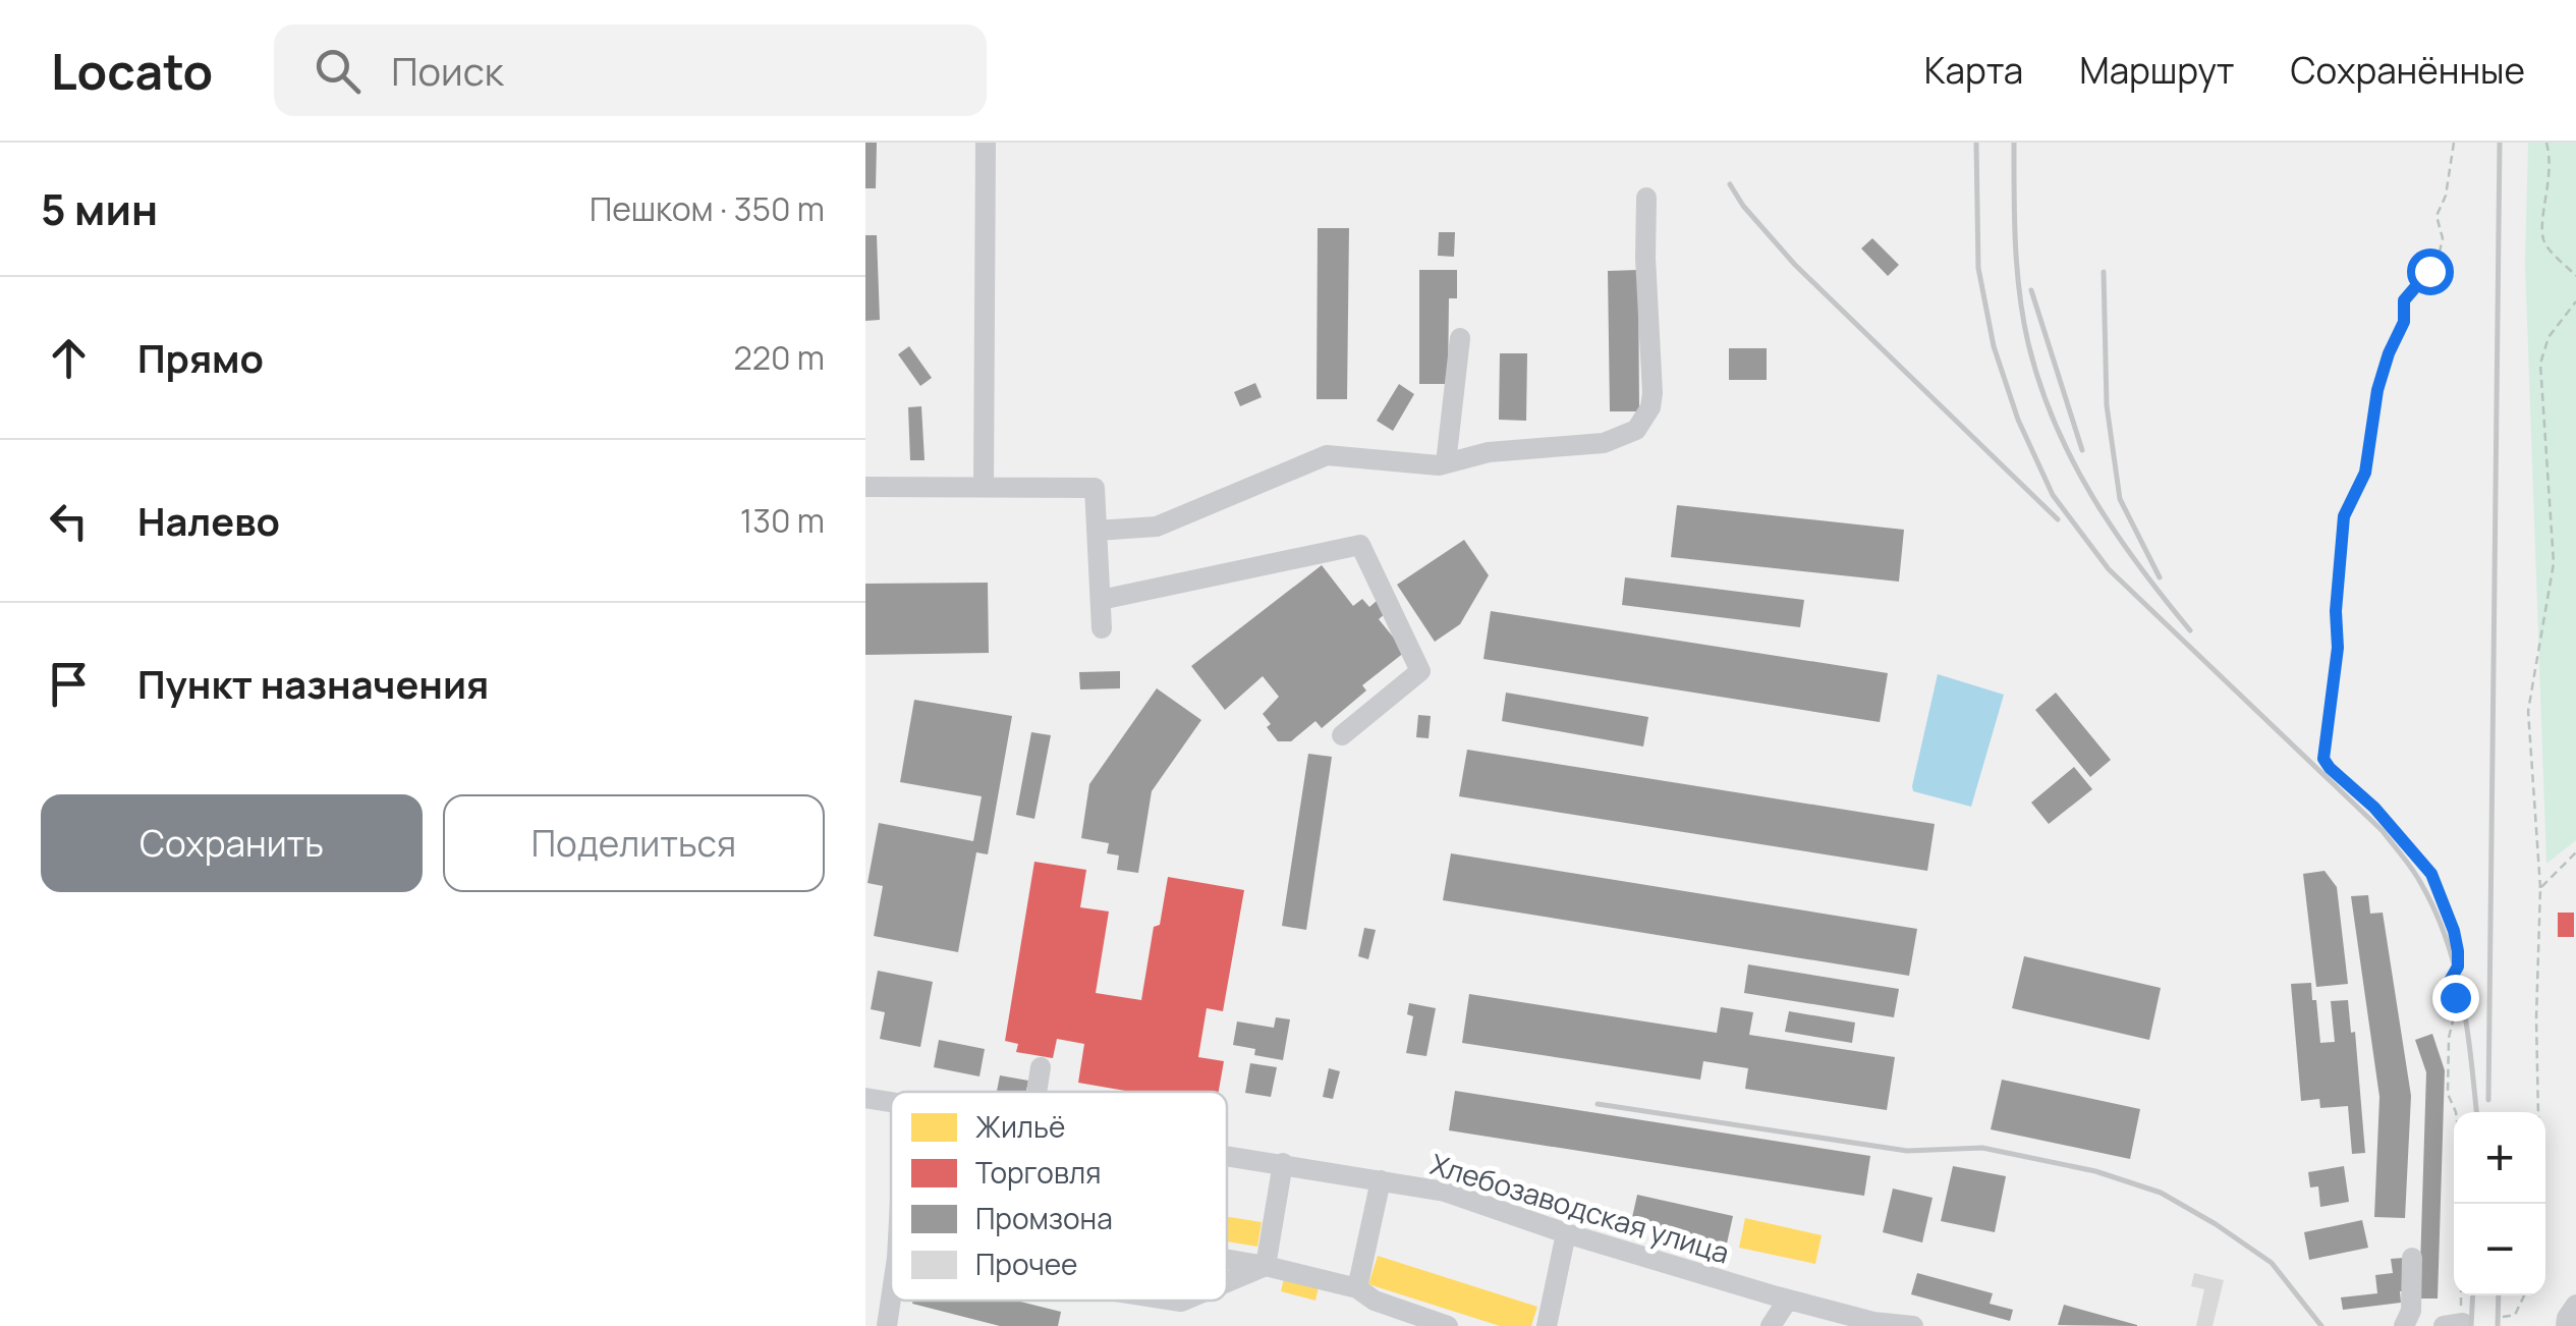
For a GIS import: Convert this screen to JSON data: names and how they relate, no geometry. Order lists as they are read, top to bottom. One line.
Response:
{"streets":{"street":["Хлебозаводская улица"]},"legend":["Жильё","Торговля","Промзона","Прочее"],"page":{"header":"Locato","search":"Поиск","nav":["Карта","Маршрут","Сохранённые"],"heading":["5 мин","Пешком · 350 m"],"list":[["Прямо","220 m"],["Налево","130 m"],"Пункт назначения"],"buttons":["Сохранить","Поделиться"],"map_buttons":["+","−"]}}
